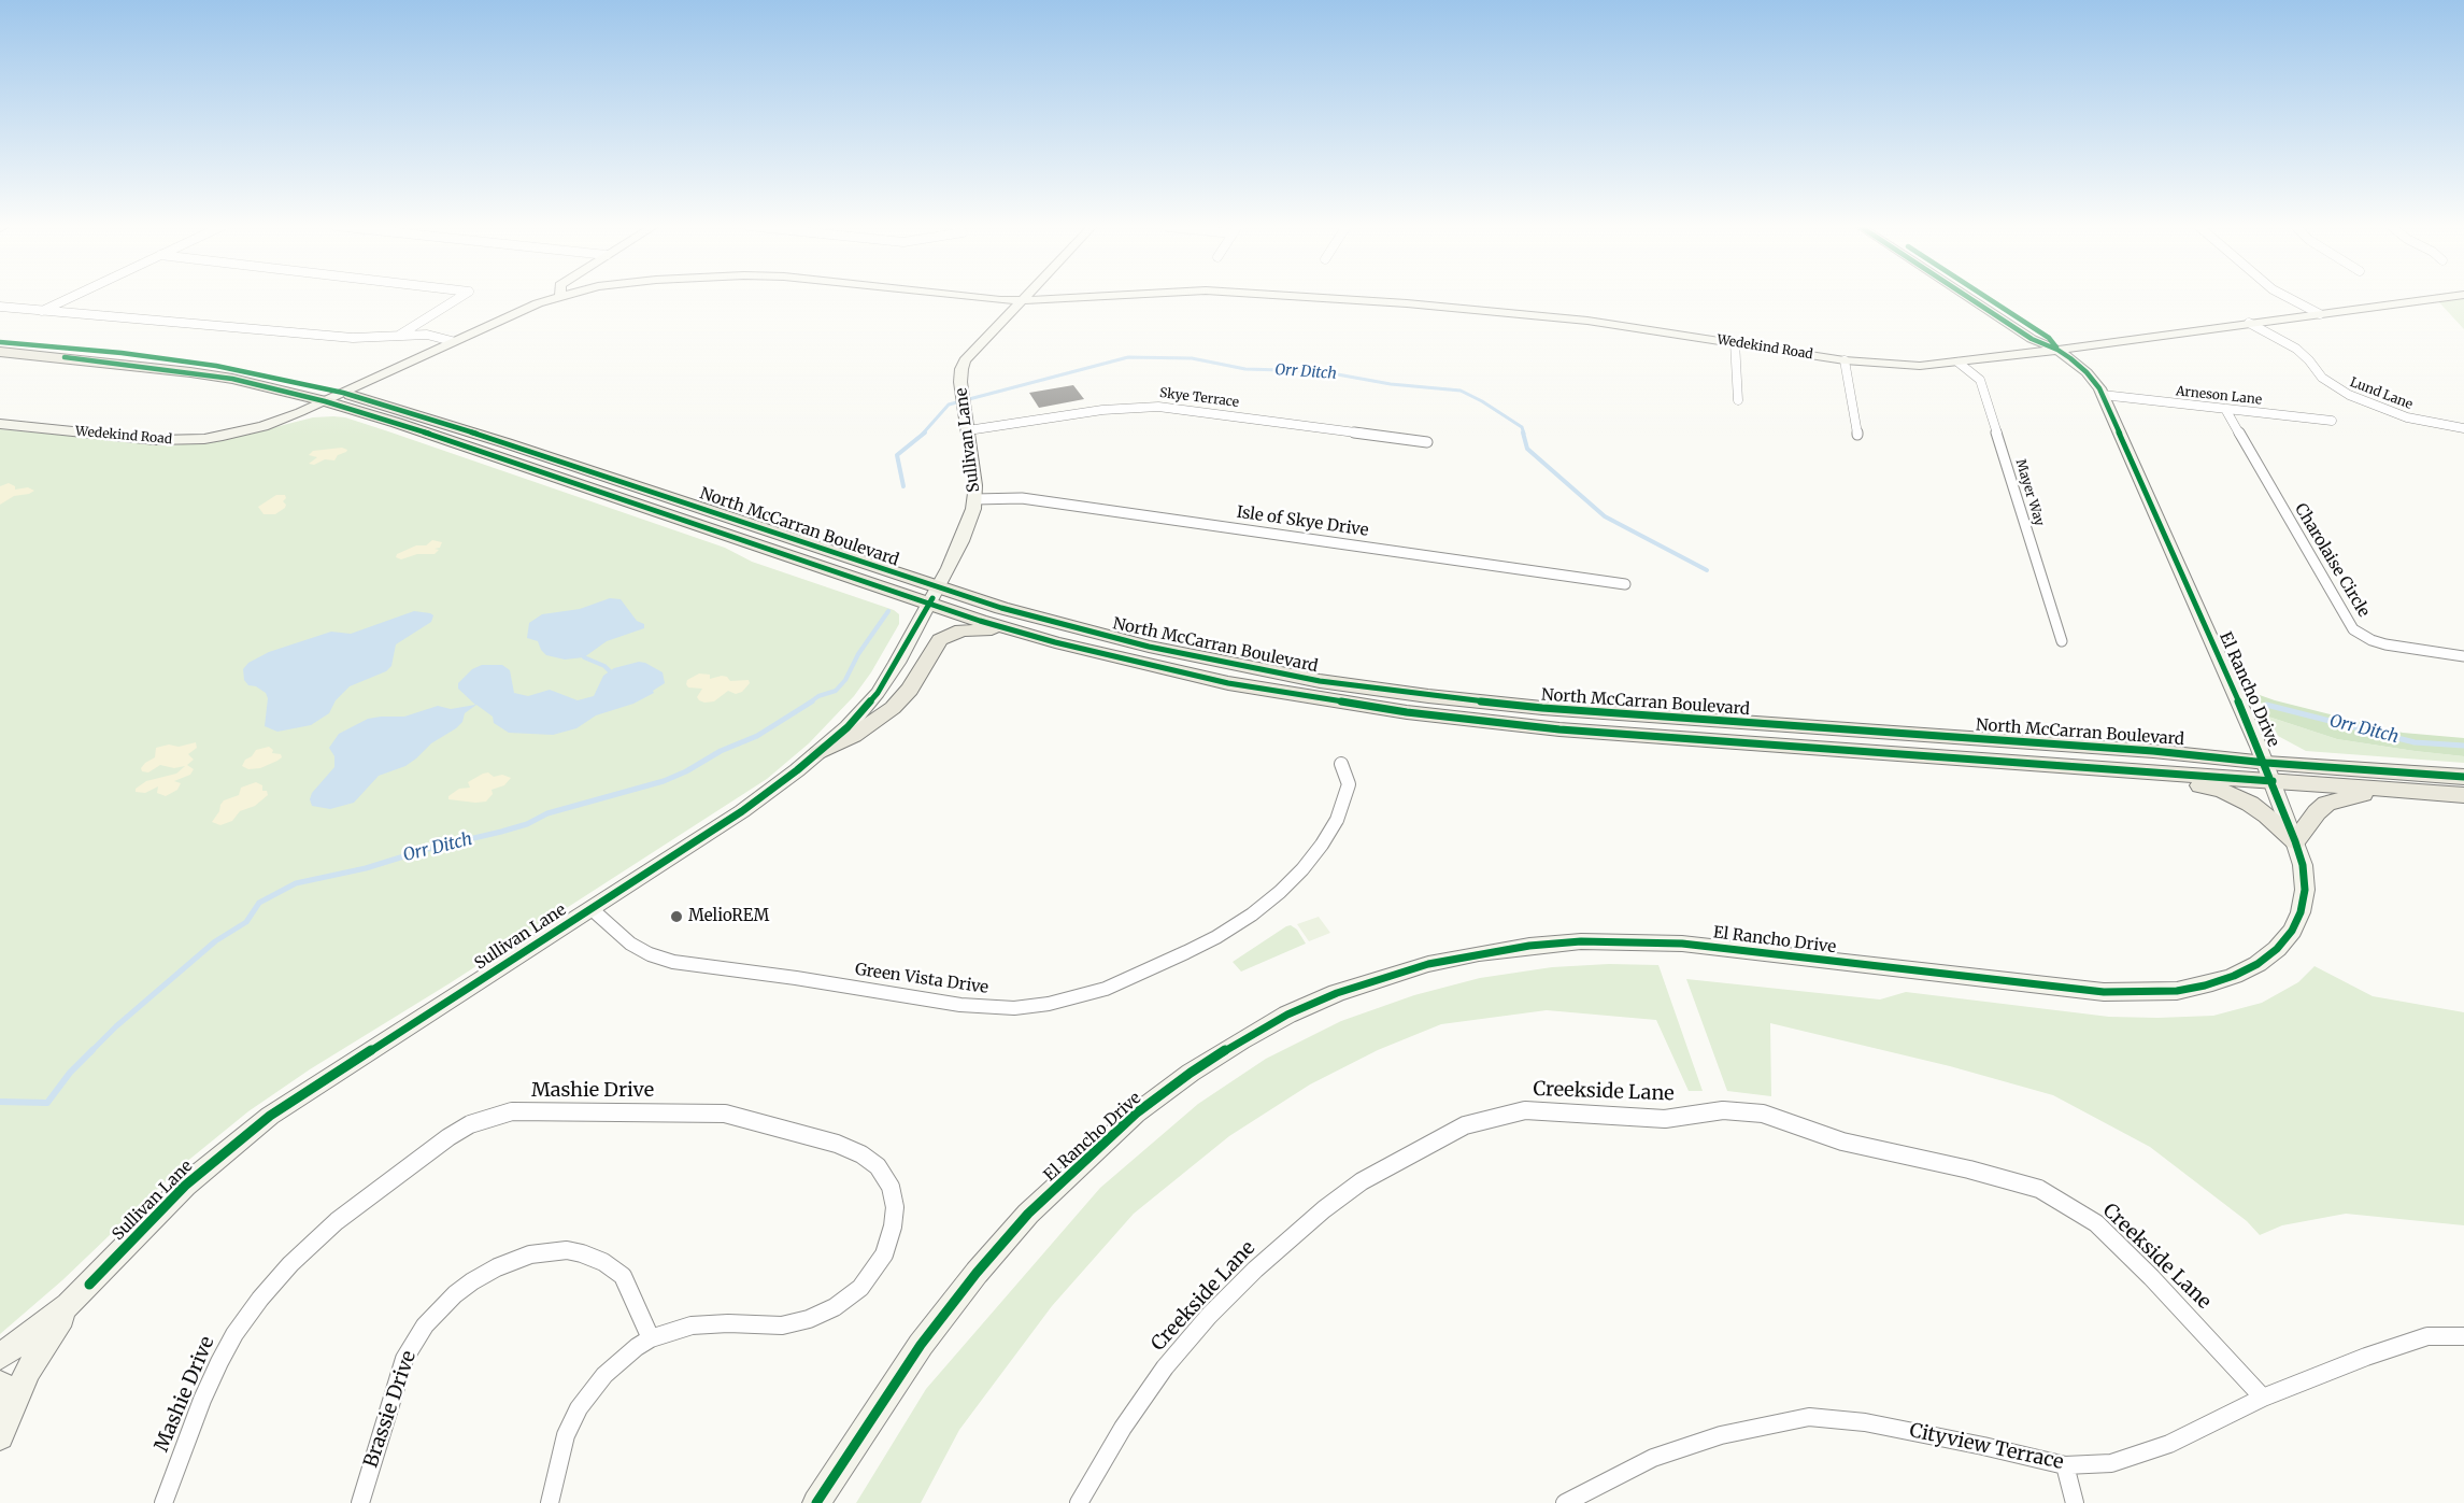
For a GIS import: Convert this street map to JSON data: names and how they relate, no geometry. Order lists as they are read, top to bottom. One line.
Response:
{"streets":{"main road":["North McCarran Boulevard"],"street":["Wedekind Road","Lund Lane","Arneson Lane","Skye Terrace","Sullivan Lane","Mayer Way","Isle of Skye Drive","Charolaise Circle","El Rancho Drive","Green Vista Drive","Mashie Drive","Creekside Lane","Brassie Drive","Cityview Terrace"]},"crossings":[["Wedekind Road","Lund Lane"],["Wedekind Road","Sullivan Lane"],["Wedekind Road","Mayer Way"],["Wedekind Road","North McCarran Boulevard"],["Wedekind Road","El Rancho Drive"],["Arneson Lane","Charolaise Circle"],["Arneson Lane","El Rancho Drive"],["Skye Terrace","Sullivan Lane"],["Sullivan Lane","Isle of Skye Drive"],["Sullivan Lane","North McCarran Boulevard"],["Sullivan Lane","Green Vista Drive"],["North McCarran Boulevard","El Rancho Drive"],["Mashie Drive","Brassie Drive"],["Creekside Lane","Cityview Terrace"]],"water":["Orr Ditch"],"places":["MelioREM"]}
